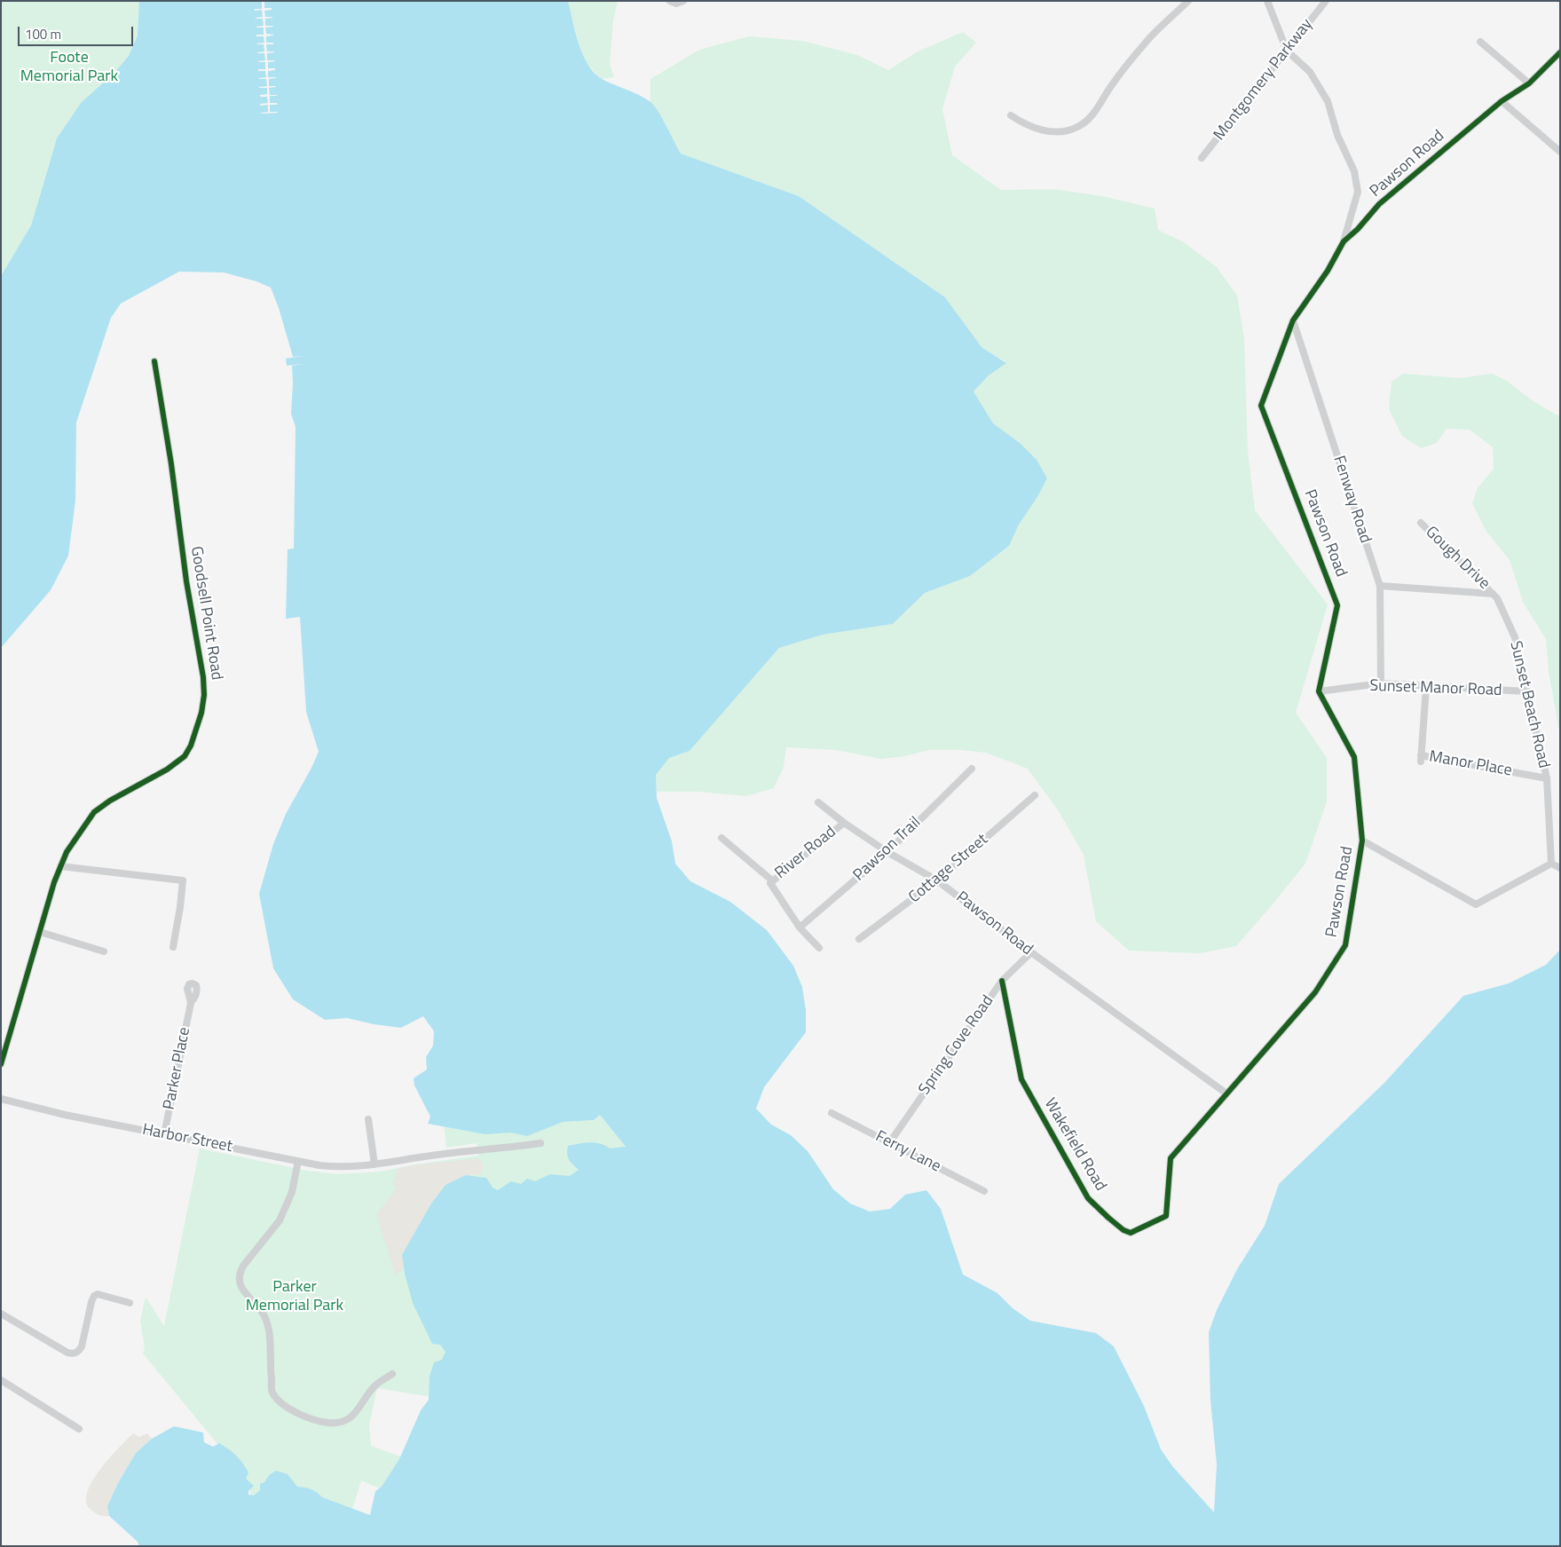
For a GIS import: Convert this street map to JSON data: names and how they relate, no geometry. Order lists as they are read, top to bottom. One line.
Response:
{"streets":{"street":["Montgomery Parkway","Pawson Road","Fenway Road","Gough Drive","Goodsell Point Road","Sunset Manor Road","Sunset Beach Road","Manor Place","Pawson Trail","River Road","Cottage Street","Spring Cove Road","Parker Place","Harbor Street","Wakefield Road","Ferry Lane"]},"crossings":[["Pawson Road","Fenway Road"],["Pawson Road","Sunset Manor Road"],["Pawson Road","Pawson Trail"],["Pawson Road","River Road"],["Pawson Road","Cottage Street"],["Pawson Road","Spring Cove Road"],["Pawson Road","Wakefield Road"],["Fenway Road","Sunset Manor Road"],["Gough Drive","Sunset Beach Road"],["Sunset Manor Road","Sunset Beach Road"],["Sunset Manor Road","Manor Place"],["Sunset Beach Road","Manor Place"],["Pawson Trail","River Road"],["Spring Cove Road","Wakefield Road"],["Spring Cove Road","Ferry Lane"],["Parker Place","Harbor Street"]],"parks":["Foote Memorial Park","Parker Memorial Park"],"scale_bar":"100 m"}
